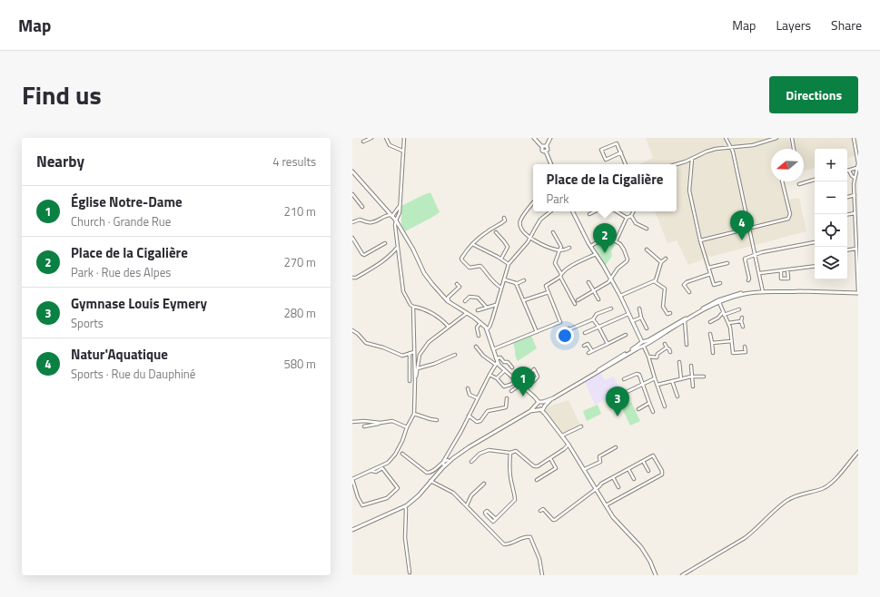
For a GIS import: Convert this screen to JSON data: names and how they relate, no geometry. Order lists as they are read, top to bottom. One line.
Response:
{"north":"left","page":{"header":"Map","nav":["Map","Layers","Share"],"title":"Find us","buttons":"Directions","heading":["Nearby","4 results"],"map_buttons":["+","−"],"popup":["Place de la Cigalière","Park"],"list":[{"mark":"1","name":"Église Notre-Dame","note":"Church · Grande Rue","value":"210 m"},{"mark":"2","name":"Place de la Cigalière","note":"Park · Rue des Alpes","value":"270 m"},{"mark":"3","name":"Gymnase Louis Eymery","note":"Sports","value":"280 m"},{"mark":"4","name":"Natur'Aquatique","note":"Sports · Rue du Dauphiné","value":"580 m"}],"pins":["4","2","1","3"]}}
